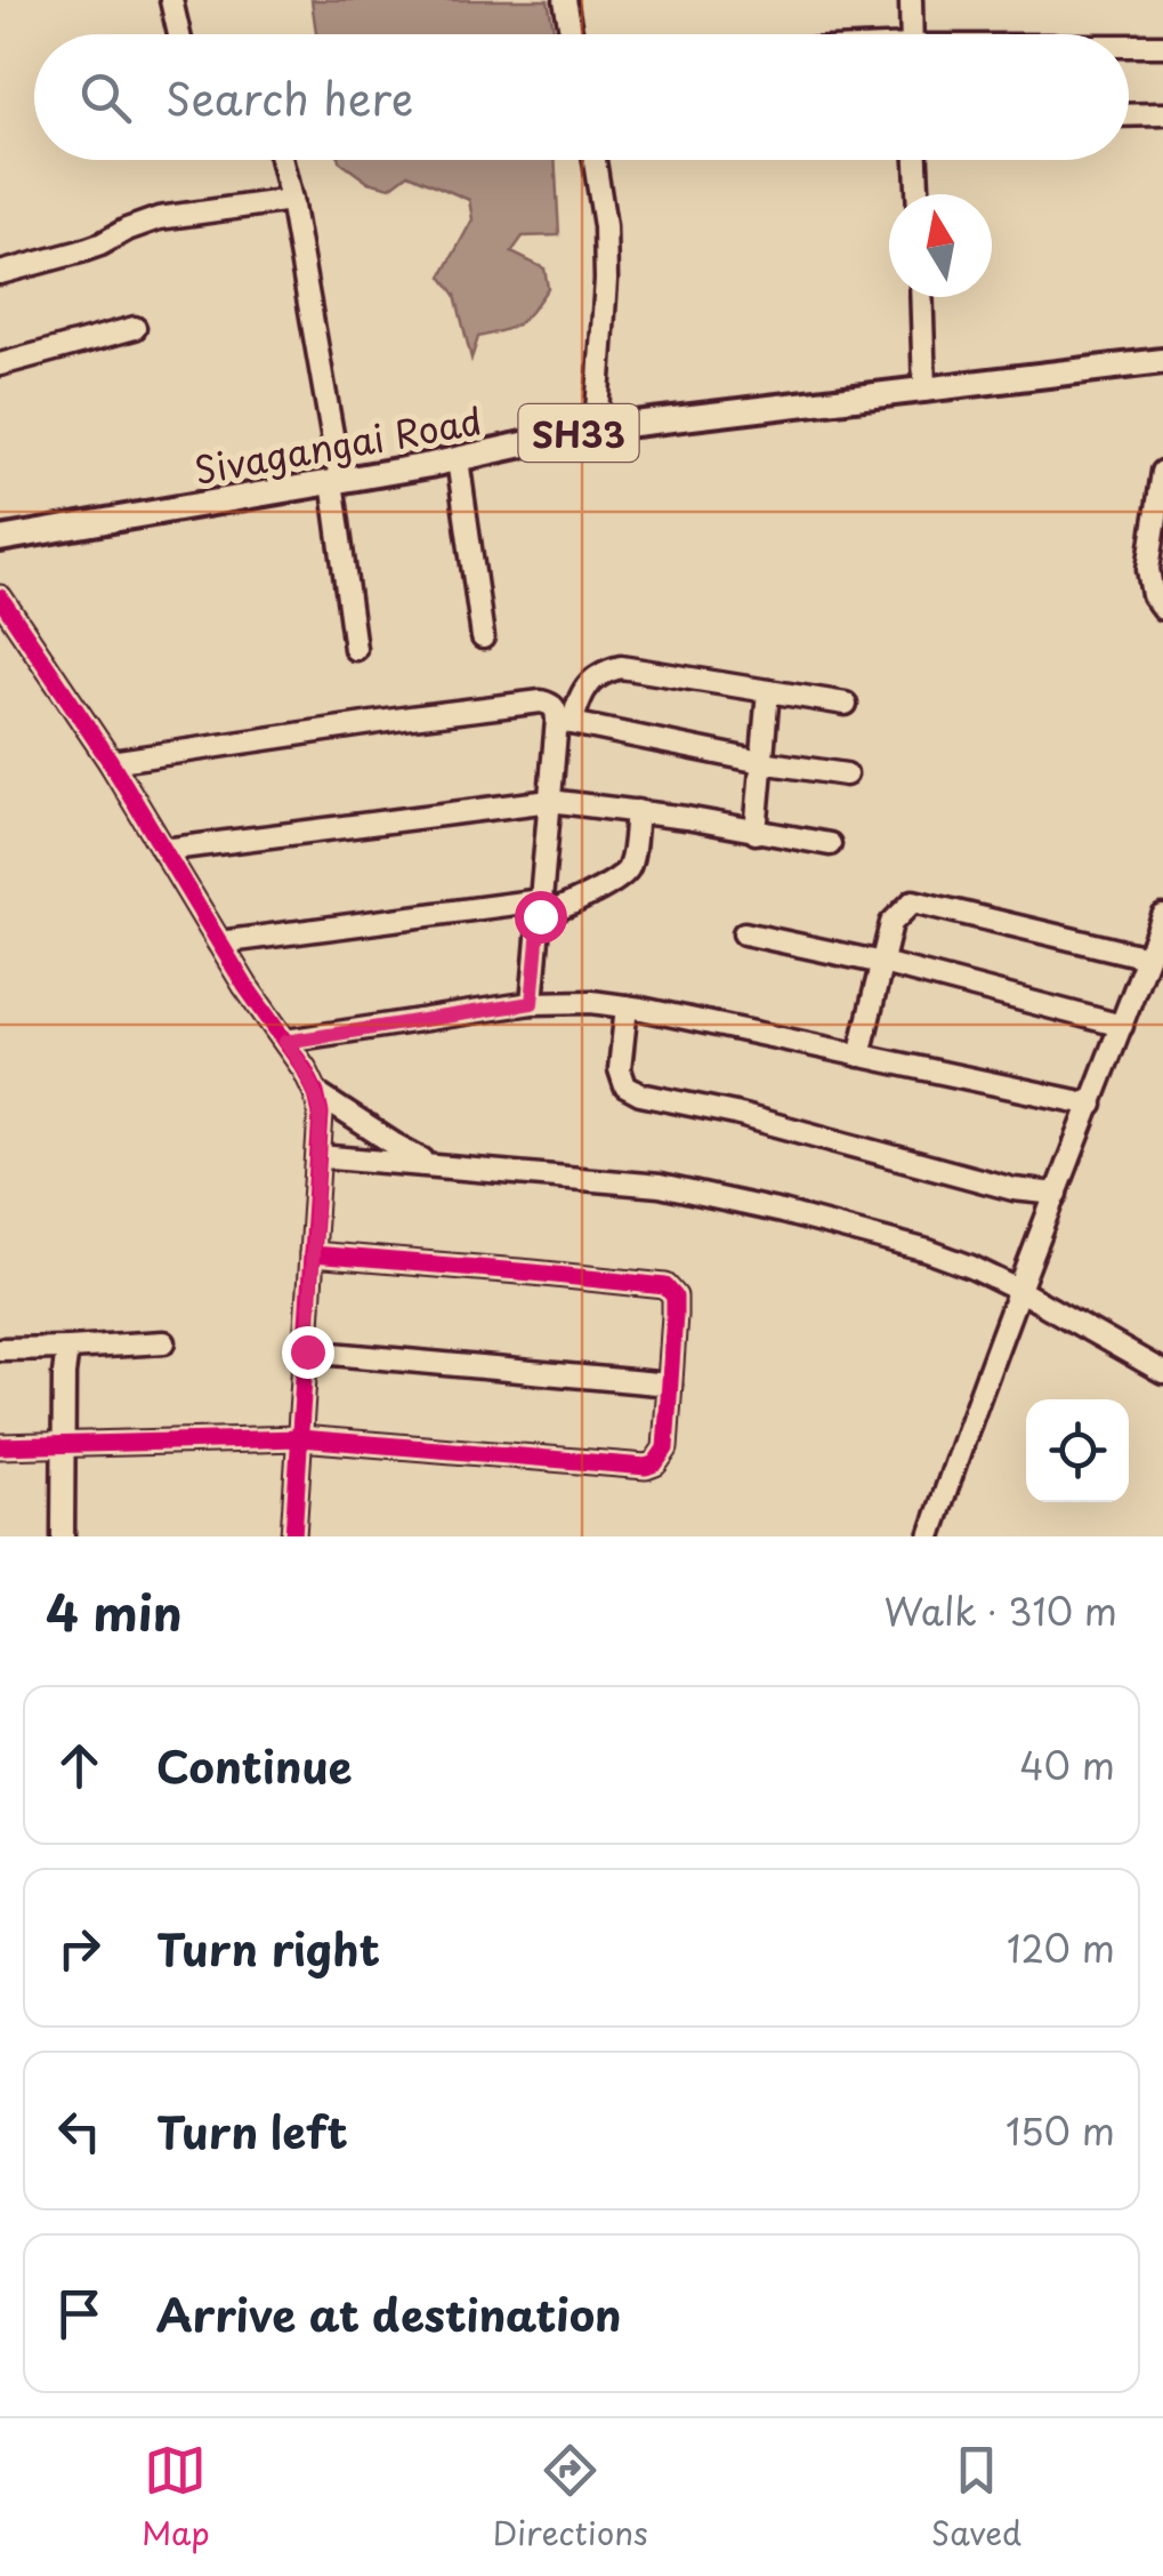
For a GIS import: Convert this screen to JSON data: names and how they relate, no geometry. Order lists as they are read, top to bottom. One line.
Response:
{"streets":{"main road":["SH33","Sivagangai Road"]},"north":"top","page":{"search":"Search here","heading":["4 min","Walk · 310 m"],"list":[["Continue","40 m"],["Turn right","120 m"],["Turn left","150 m"],"Arrive at destination"],"nav":["Map","Directions","Saved"]}}
